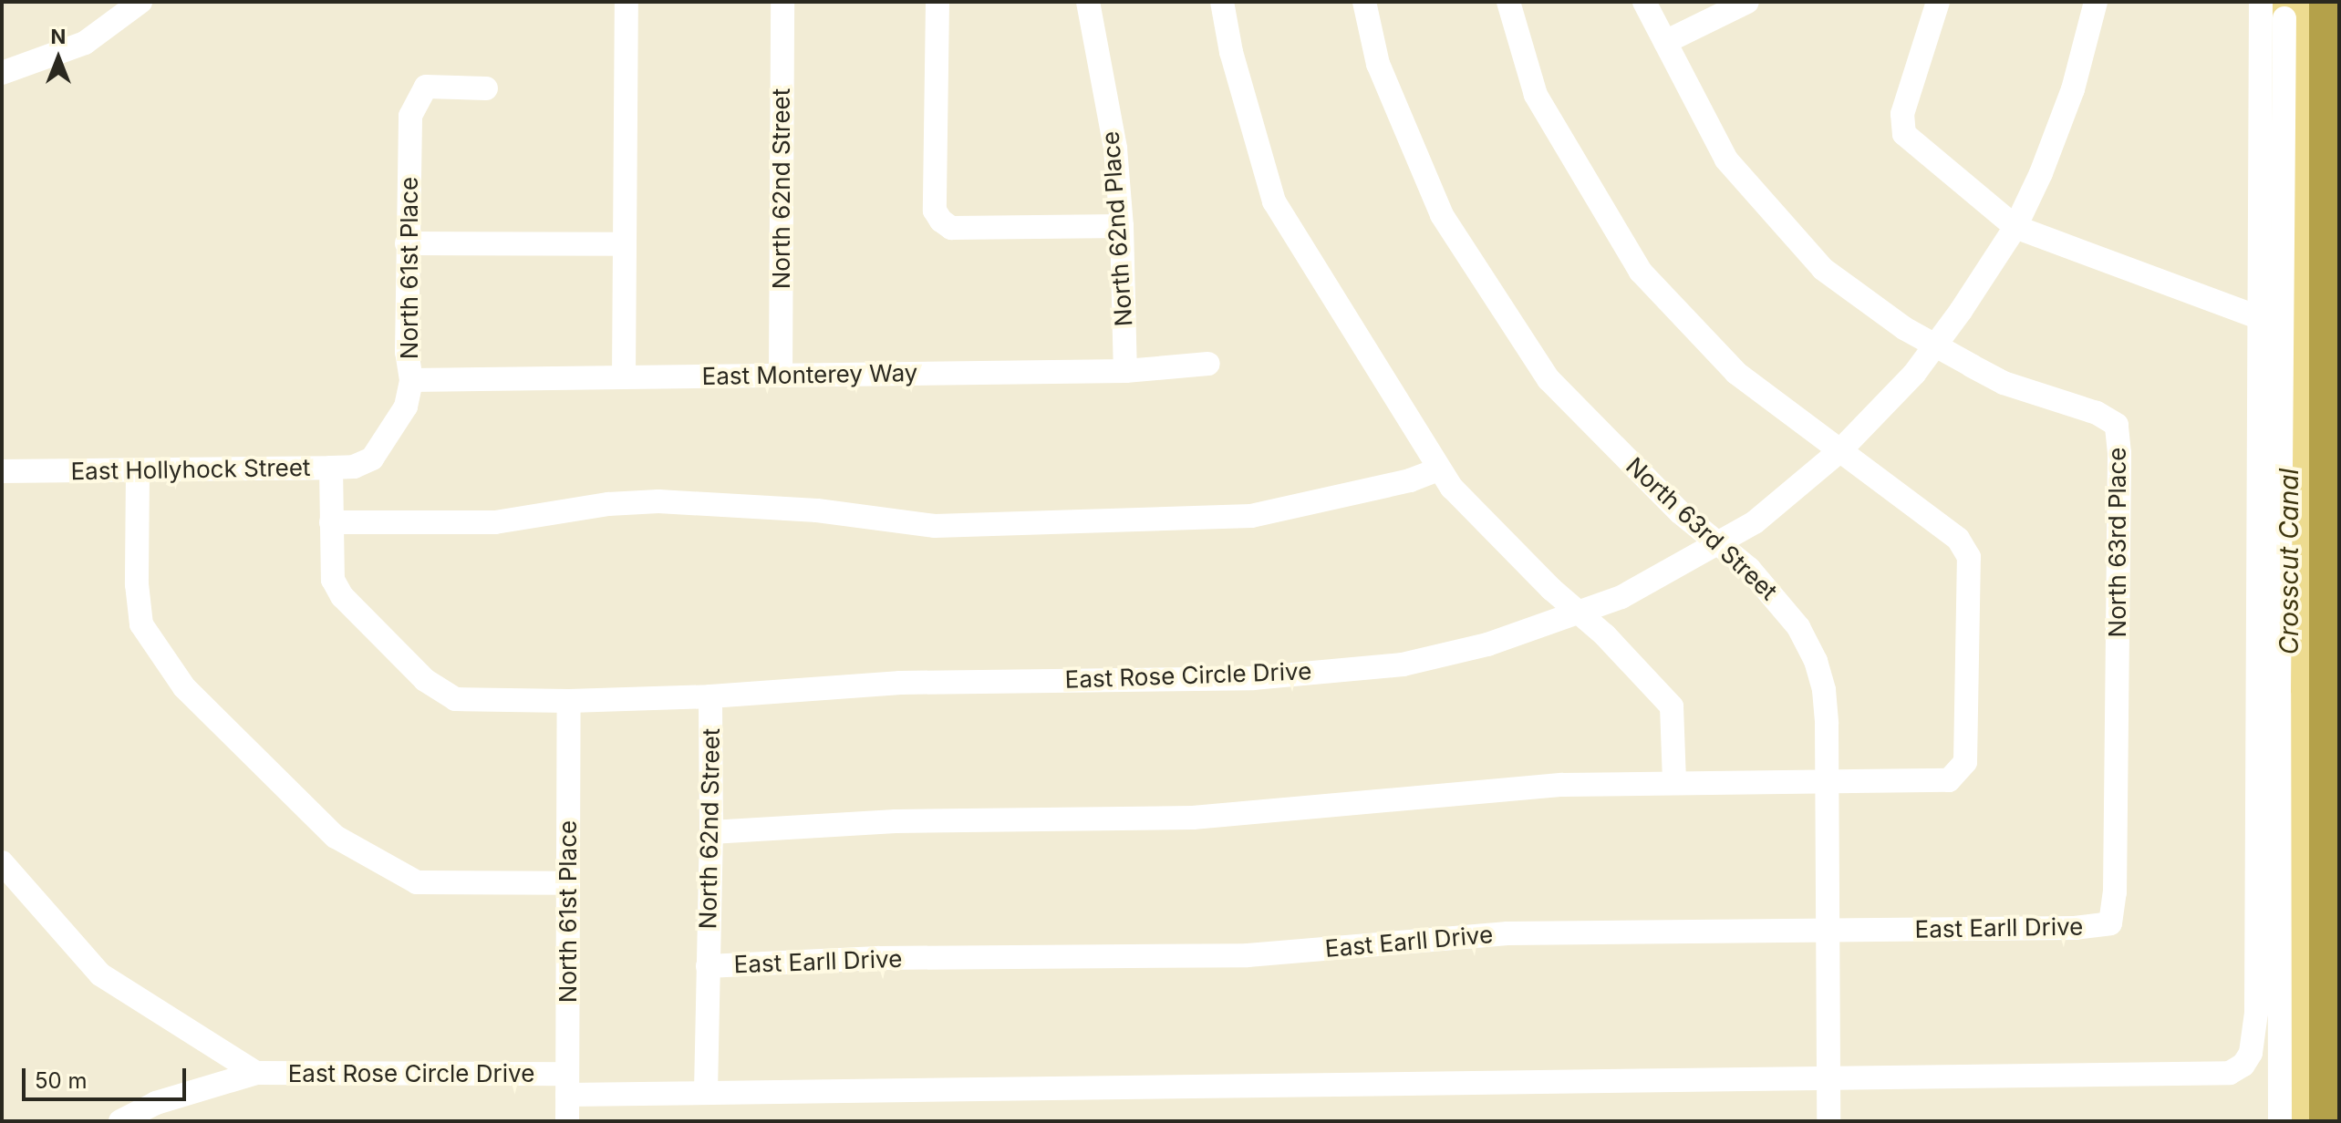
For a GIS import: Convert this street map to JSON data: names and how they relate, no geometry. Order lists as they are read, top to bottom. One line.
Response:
{"streets":{"street":["North 62nd Street","North 62nd Place","North 61st Place","East Monterey Way","East Hollyhock Street","North 63rd Street","North 63rd Place","East Rose Circle Drive","East Earll Drive"]},"crossings":[["North 62nd Street","East Monterey Way"],["North 62nd Street","East Rose Circle Drive"],["North 62nd Street","East Earll Drive"],["North 62nd Place","East Monterey Way"],["North 61st Place","East Monterey Way"],["North 61st Place","East Hollyhock Street"],["North 61st Place","East Rose Circle Drive"],["East Hollyhock Street","East Rose Circle Drive"],["North 63rd Street","East Rose Circle Drive"],["North 63rd Street","East Earll Drive"],["North 63rd Place","East Rose Circle Drive"],["North 63rd Place","East Earll Drive"]],"water":["Crosscut Canal"],"scale_bar":"50 m","north":"top"}
